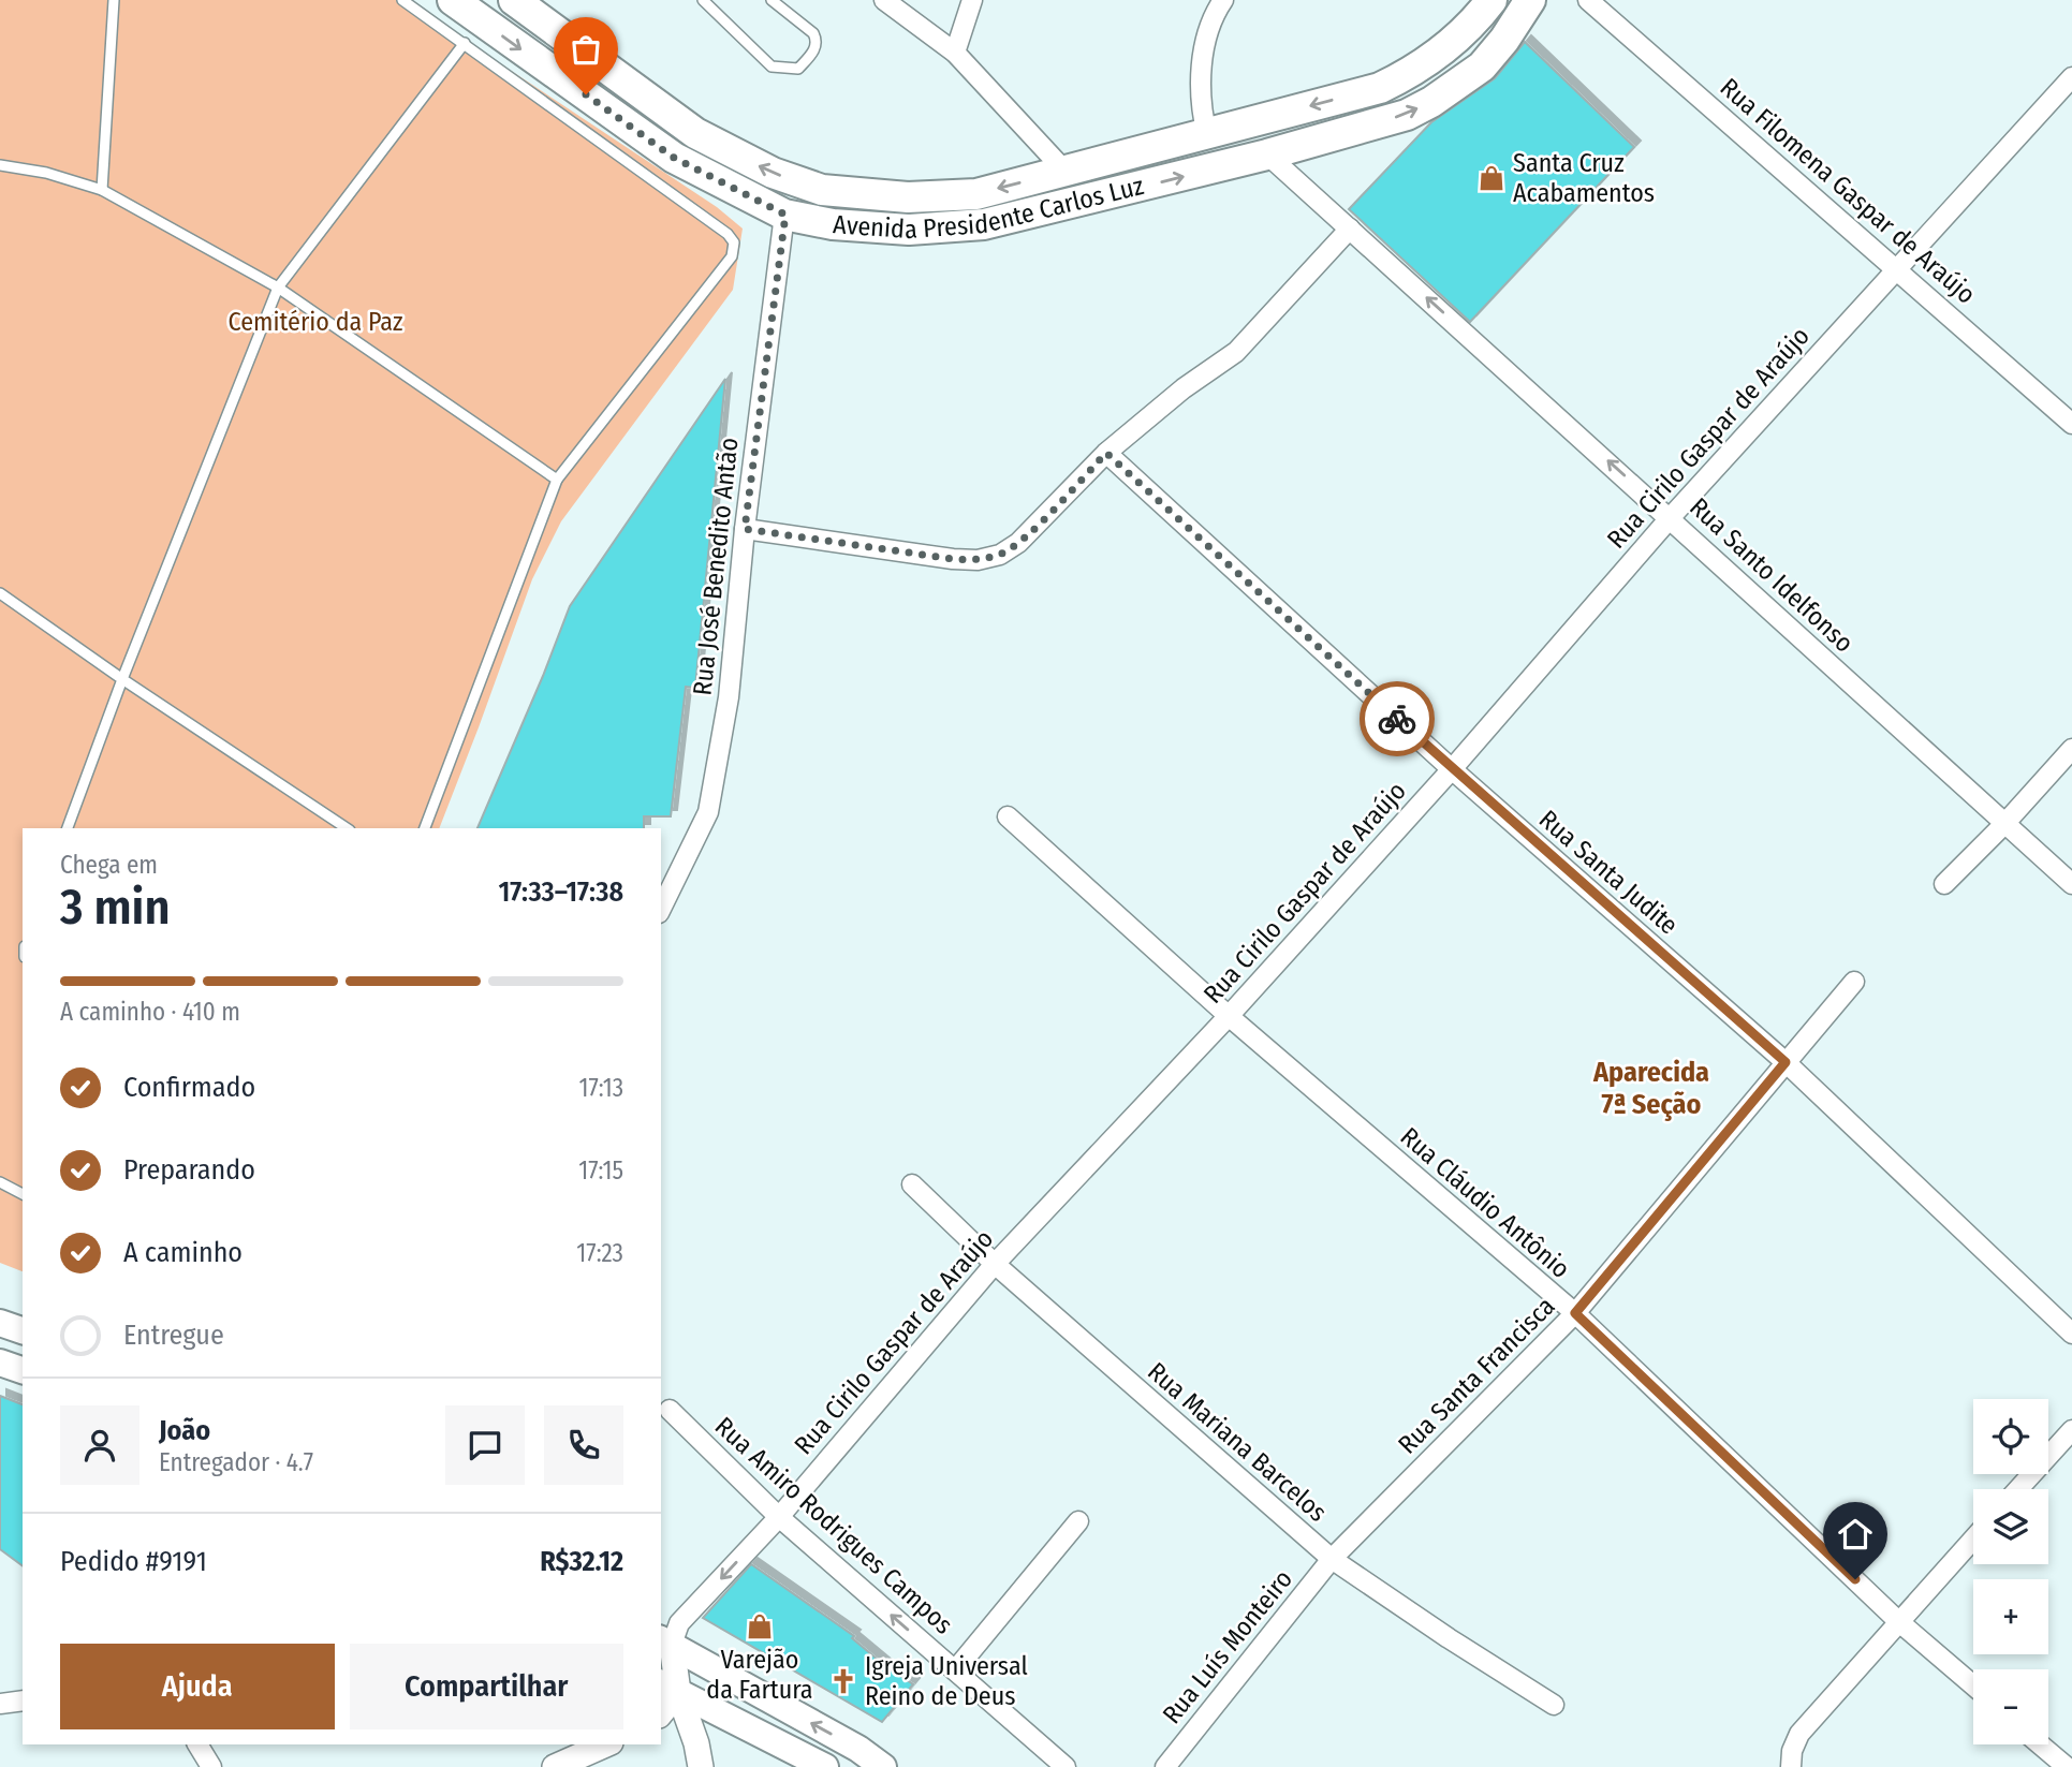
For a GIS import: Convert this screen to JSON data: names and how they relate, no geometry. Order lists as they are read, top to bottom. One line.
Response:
{"streets":{"main road":["Avenida Presidente Carlos Luz"],"street":["Rua Filomena Gaspar de Araújo","Rua Cirilo Gaspar de Araújo","Rua José Benedito Antão","Rua Santo Idelfonso","Rua Santa Judite","Rua Cláudio Antônio","Rua Santa Francisca","Rua Mariana Barcelos","Rua Amiro Rodrigues Campos","Rua Luís Monteiro"]},"crossings":[["Rua Filomena Gaspar de Araújo","Rua Cirilo Gaspar de Araújo"],["Avenida Presidente Carlos Luz","Rua José Benedito Antão"],["Avenida Presidente Carlos Luz","Rua Santo Idelfonso"],["Rua Cirilo Gaspar de Araújo","Rua Santo Idelfonso"],["Rua Cirilo Gaspar de Araújo","Rua Santa Judite"],["Rua Cirilo Gaspar de Araújo","Rua Cláudio Antônio"],["Rua Cirilo Gaspar de Araújo","Rua Mariana Barcelos"],["Rua Cirilo Gaspar de Araújo","Rua Amiro Rodrigues Campos"],["Rua Santa Judite","Rua Santa Francisca"],["Rua Cláudio Antônio","Rua Santa Francisca"],["Rua Santa Francisca","Rua Mariana Barcelos"],["Rua Santa Francisca","Rua Luís Monteiro"],["Rua Mariana Barcelos","Rua Luís Monteiro"]],"one_way":["Rua Santo Idelfonso","Rua Amiro Rodrigues Campos"],"districts":["Aparecida 7ª Seção"],"parks":["Cemitério da Paz"],"places":{"shop":["Santa Cruz Acabamentos","Varejão da Fartura"],"church":["Igreja Universal Reino de Deus"]},"page":{"heading":["3 min","Chega em","17:33–17:38"],"panel":["João","Entregador · 4.7","Pedido #9191","R$32.12"],"bar":"A caminho · 410 m","list":[["Confirmado","17:13"],["Preparando","17:15"],["A caminho","17:23"],"Entregue"],"map_buttons":["+","−"],"buttons":["Ajuda","Compartilhar"]}}
